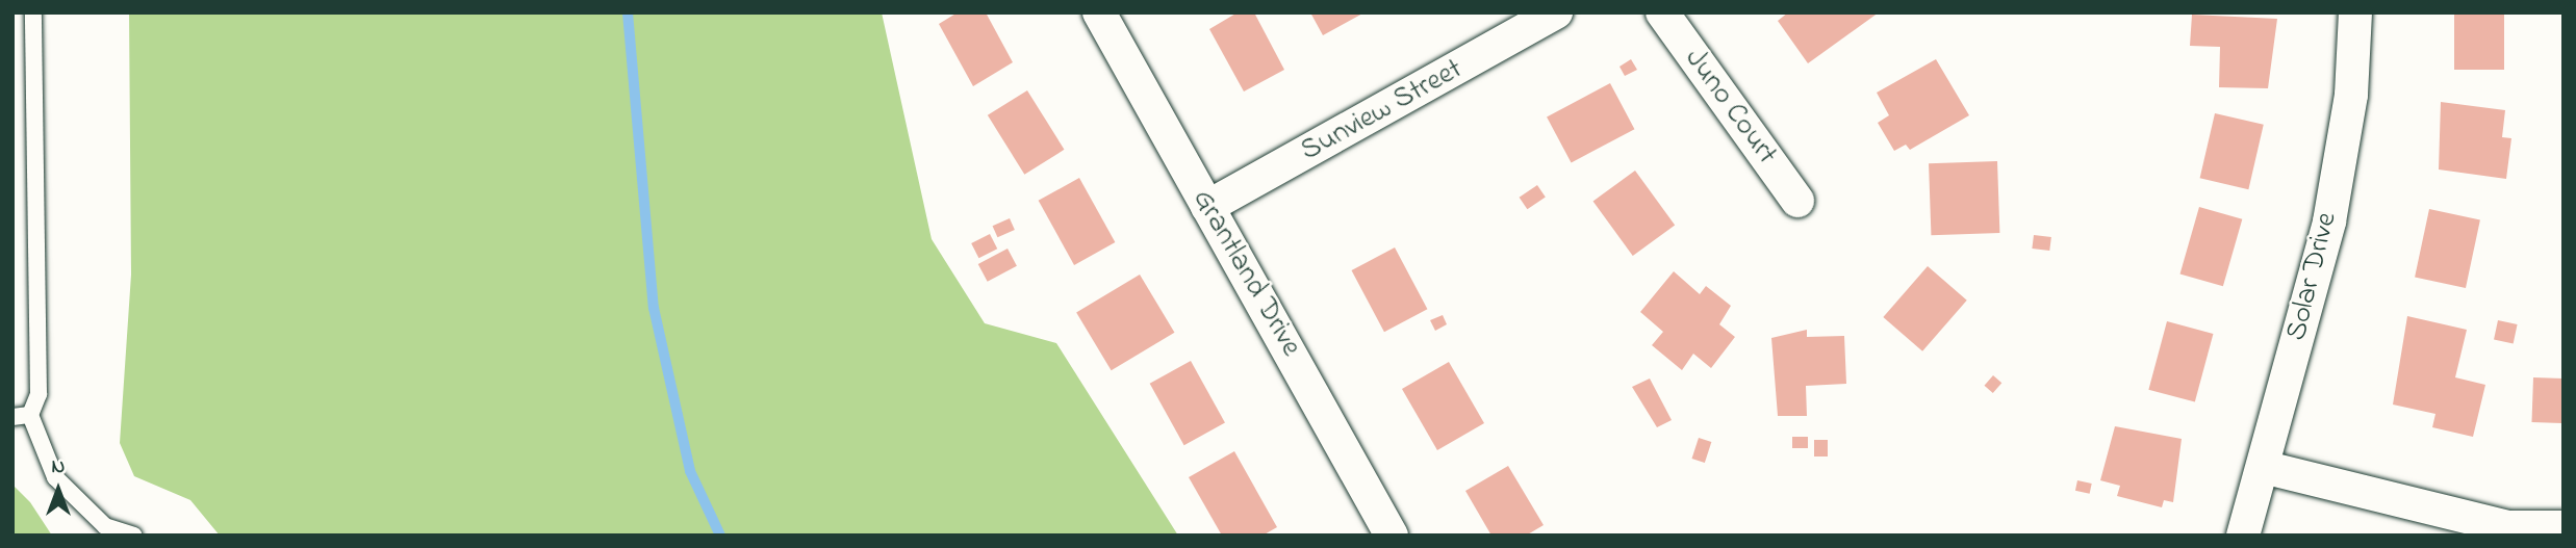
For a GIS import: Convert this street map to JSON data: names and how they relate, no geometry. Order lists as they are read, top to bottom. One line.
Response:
{"streets":{"street":["Juno Court","Sunview Street","Grantland Drive","Solar Drive"]},"crossings":[["Sunview Street","Grantland Drive"]],"north":"top"}
